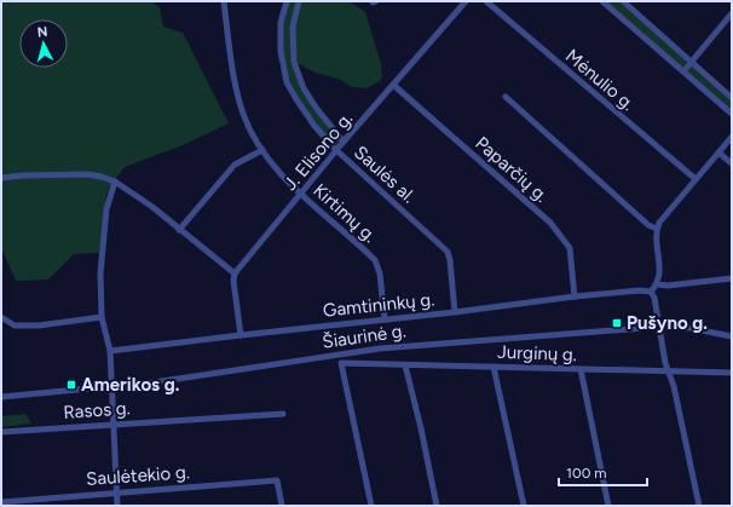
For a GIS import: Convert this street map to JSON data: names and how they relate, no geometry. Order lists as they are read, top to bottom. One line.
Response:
{"streets":{"street":["Mėnulio g.","J. Elisono g.","Paparčių g.","Saulės al.","Kirtimų g.","Gamtininkų g.","Šiaurinė g.","Jurginų g.","Rasos g.","Saulėtekio g."]},"crossings":[["J. Elisono g.","Paparčių g."],["J. Elisono g.","Saulės al."],["J. Elisono g.","Kirtimų g."],["Paparčių g.","Gamtininkų g."],["Saulės al.","Gamtininkų g."],["Kirtimų g.","Gamtininkų g."]],"places":{"transit":["Pušyno g.","Amerikos g."]},"scale_bar":"100 m","north":"top"}
